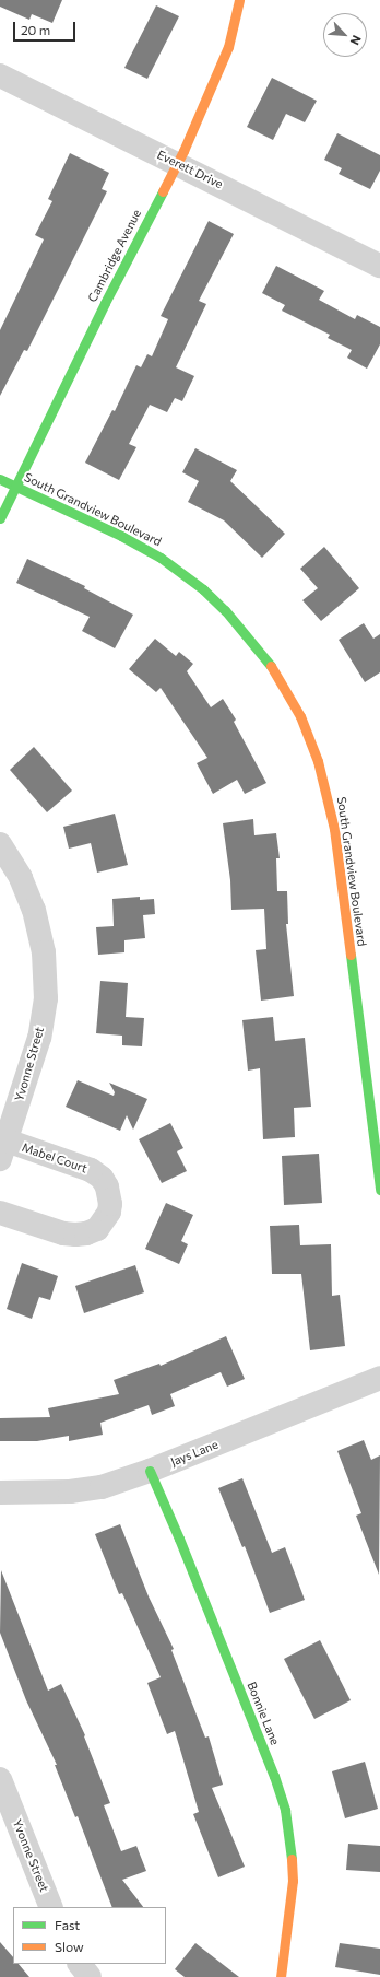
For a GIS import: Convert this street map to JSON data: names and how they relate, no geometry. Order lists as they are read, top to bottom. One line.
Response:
{"streets":{"street":["Everett Drive","Cambridge Avenue","South Grandview Boulevard","Yvonne Street","Mabel Court","Jays Lane","Bonnie Lane"]},"crossings":[["Everett Drive","Cambridge Avenue"],["Cambridge Avenue","South Grandview Boulevard"],["Yvonne Street","Mabel Court"],["Jays Lane","Bonnie Lane"]],"legend":["Fast","Slow"],"scale_bar":"20 m","north":"bottom right"}
